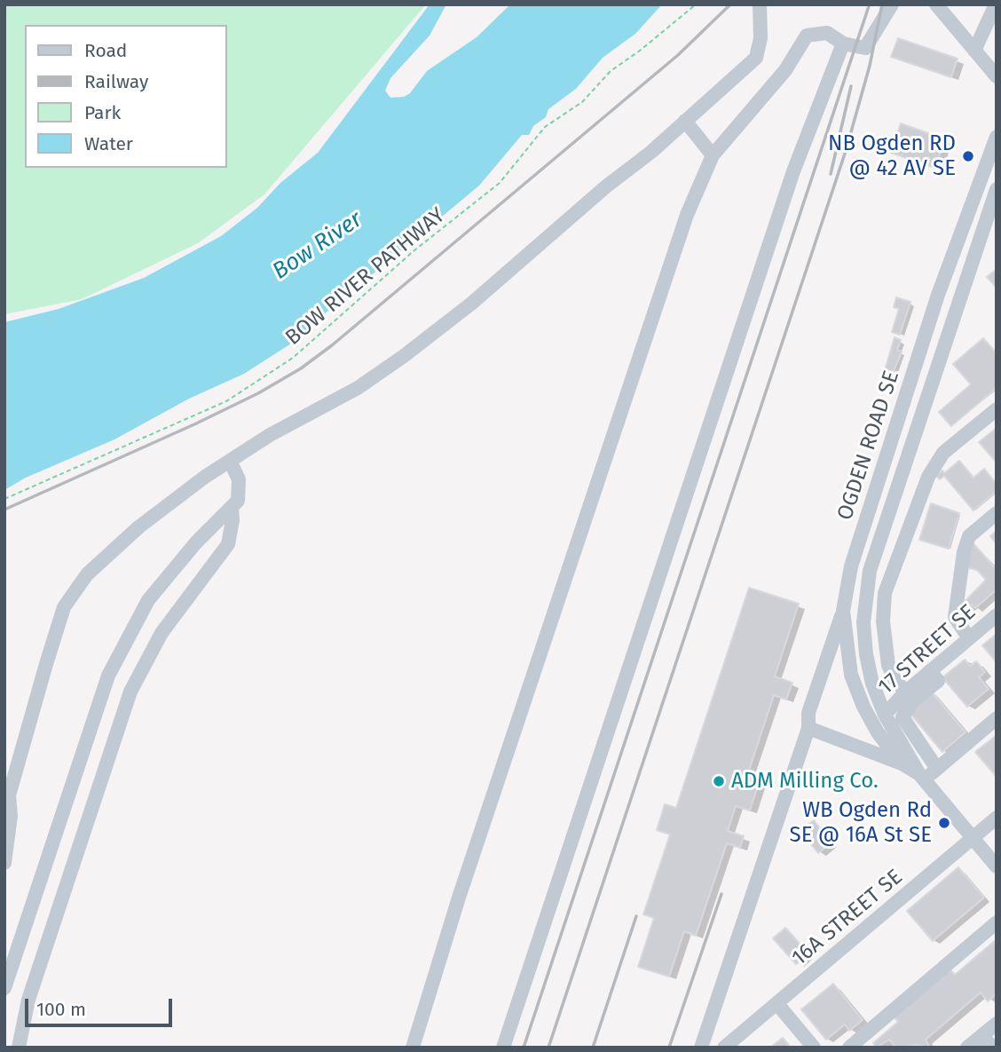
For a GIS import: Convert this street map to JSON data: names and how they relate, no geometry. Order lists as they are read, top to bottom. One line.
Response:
{"streets":{"street":["OGDEN ROAD SE","17 STREET SE","16A STREET SE"],"path":["BOW RIVER PATHWAY"]},"crossings":[["OGDEN ROAD SE","17 STREET SE"],["OGDEN ROAD SE","16A STREET SE"]],"water":["Bow River"],"places":["NB Ogden RD @ 42 AV SE","ADM Milling Co.","WB Ogden Rd SE @ 16A St SE"],"legend":["Road","Railway","Park","Water"],"scale_bar":"100 m"}
